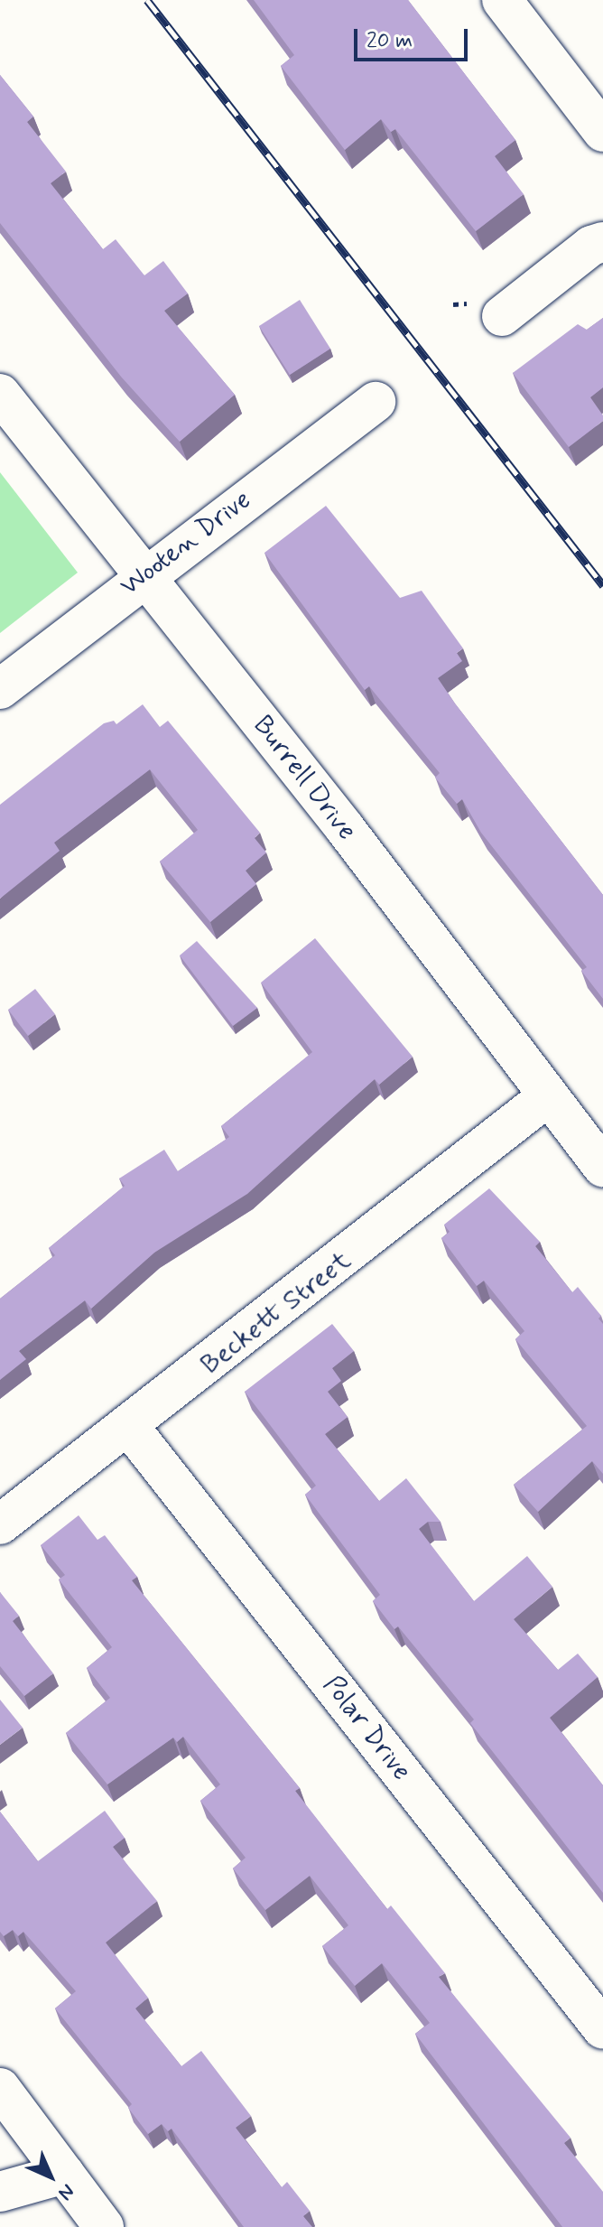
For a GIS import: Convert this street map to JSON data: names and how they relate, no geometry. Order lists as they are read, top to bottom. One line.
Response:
{"streets":{"street":["Wooten Drive","Burrell Drive","Beckett Street","Polar Drive"]},"crossings":[["Wooten Drive","Burrell Drive"],["Burrell Drive","Beckett Street"],["Beckett Street","Polar Drive"]],"scale_bar":"20 m","north":"bottom right"}
